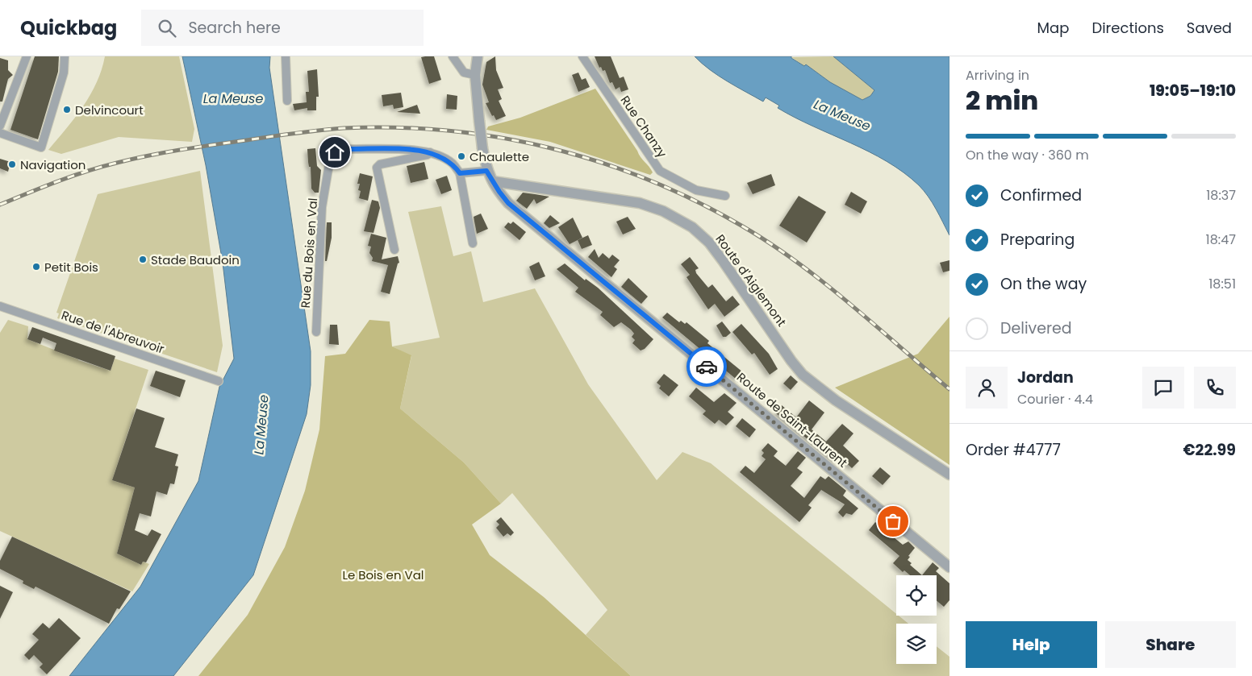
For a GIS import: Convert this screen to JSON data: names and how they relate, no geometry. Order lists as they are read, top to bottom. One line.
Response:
{"streets":{"street":["Rue Chanzy","Rue du Bois en Val","Route d'Aiglemont","Rue de l'Abreuvoir","Route de Saint-Laurent"]},"crossings":[["Route d'Aiglemont","Route de Saint-Laurent"]],"water":["La Meuse"],"parks":["Le Bois en Val"],"places":["Delvincourt","Chaulette","Navigation","Stade Baudoin","Petit Bois"],"page":{"header":"Quickbag","search":"Search here","nav":["Map","Directions","Saved"],"heading":["2 min","Arriving in","19:05–19:10"],"panel":["Jordan","Courier · 4.4","Order #4777","€22.99"],"bar":"On the way · 360 m","list":[["Confirmed","18:37"],["Preparing","18:47"],["On the way","18:51"],"Delivered"],"buttons":["Help","Share"]}}
